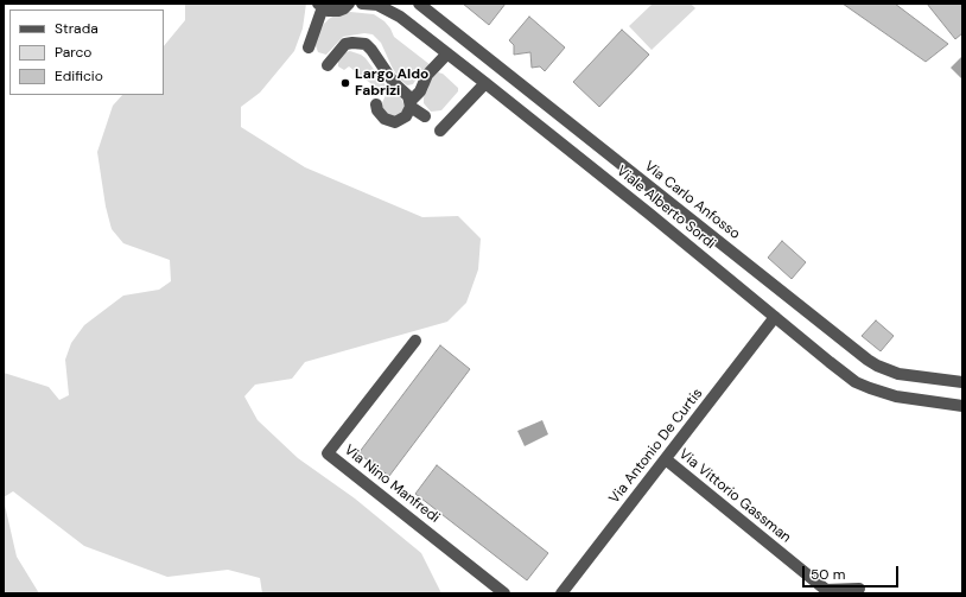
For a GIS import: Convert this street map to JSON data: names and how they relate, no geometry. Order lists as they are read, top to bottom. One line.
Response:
{"streets":{"street":["Via Carlo Anfosso","Viale Alberto Sordi","Via Antonio De Curtis","Via Nino Manfredi","Via Vittorio Gassman"]},"crossings":[["Viale Alberto Sordi","Via Antonio De Curtis"],["Via Antonio De Curtis","Via Vittorio Gassman"]],"places":["Largo Aldo Fabrizi"],"legend":["Strada","Parco","Edificio"],"scale_bar":"50 m"}
